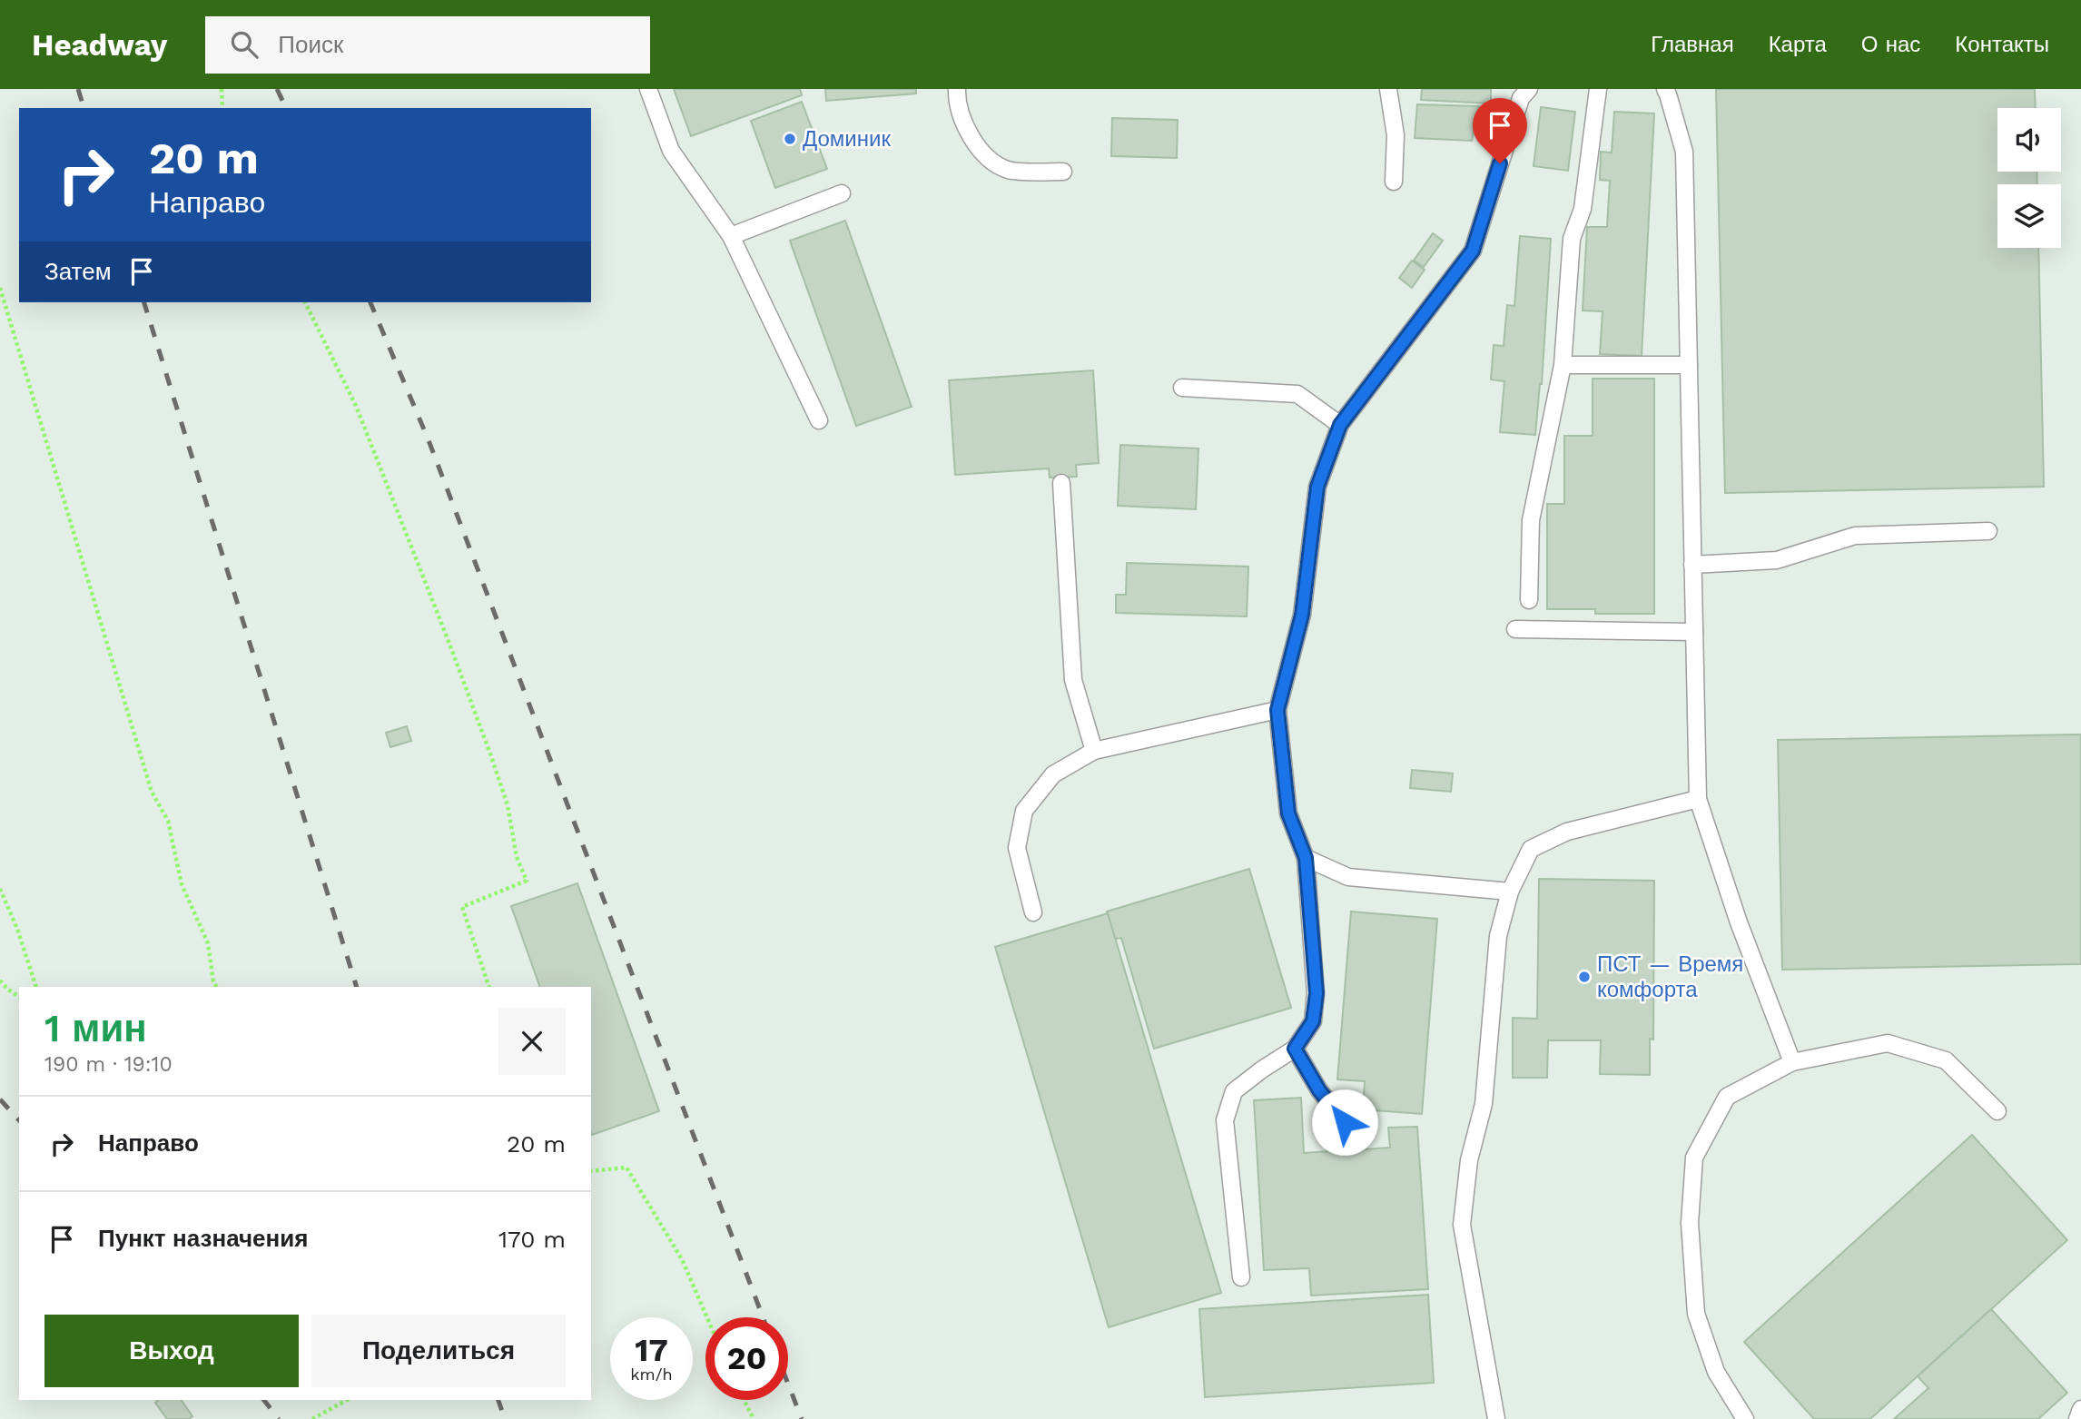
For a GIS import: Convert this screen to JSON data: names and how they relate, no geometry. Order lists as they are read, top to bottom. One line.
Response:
{"places":["Доминик","ПСТ — Время комфорта"],"page":{"header":"Headway","search":"Поиск","nav":["Главная","Карта","О нас","Контакты"],"turn":["20 m","Направо"],"then":"Затем","heading":["1 мин","190 m · 19:10"],"list":[{"name":"Направо","value":"20 m"},{"name":"Пункт назначения","value":"170 m"}],"buttons":["Выход","Поделиться"],"speed":"17 km/h","limit":"20"}}
